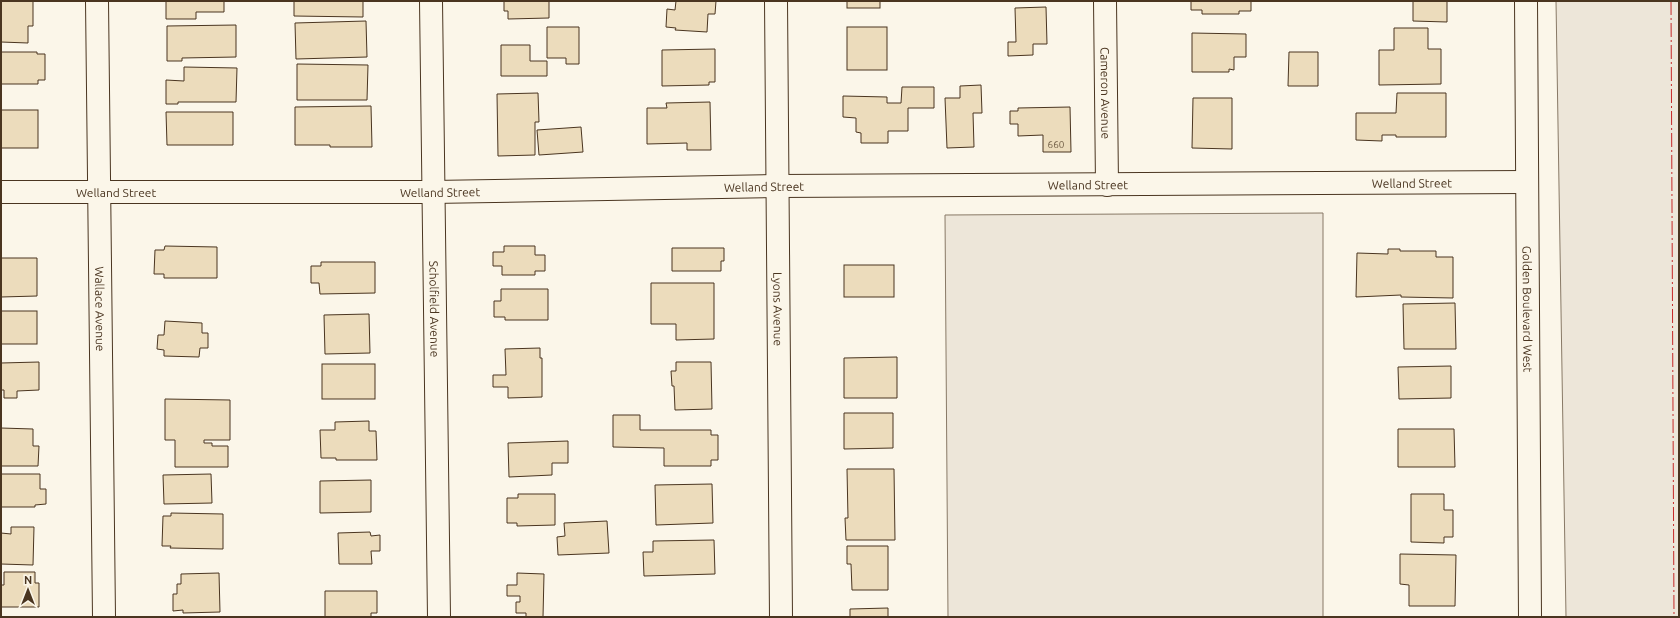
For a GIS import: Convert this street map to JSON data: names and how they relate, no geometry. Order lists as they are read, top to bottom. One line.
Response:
{"streets":{"street":["Cameron Avenue","Welland Street","Wallace Avenue","Scholfield Avenue","Lyons Avenue","Golden Boulevard West"]},"crossings":[["Cameron Avenue","Welland Street"],["Welland Street","Wallace Avenue"],["Welland Street","Scholfield Avenue"],["Welland Street","Lyons Avenue"],["Welland Street","Golden Boulevard West"]],"house_numbers":["660"],"north":"top"}
